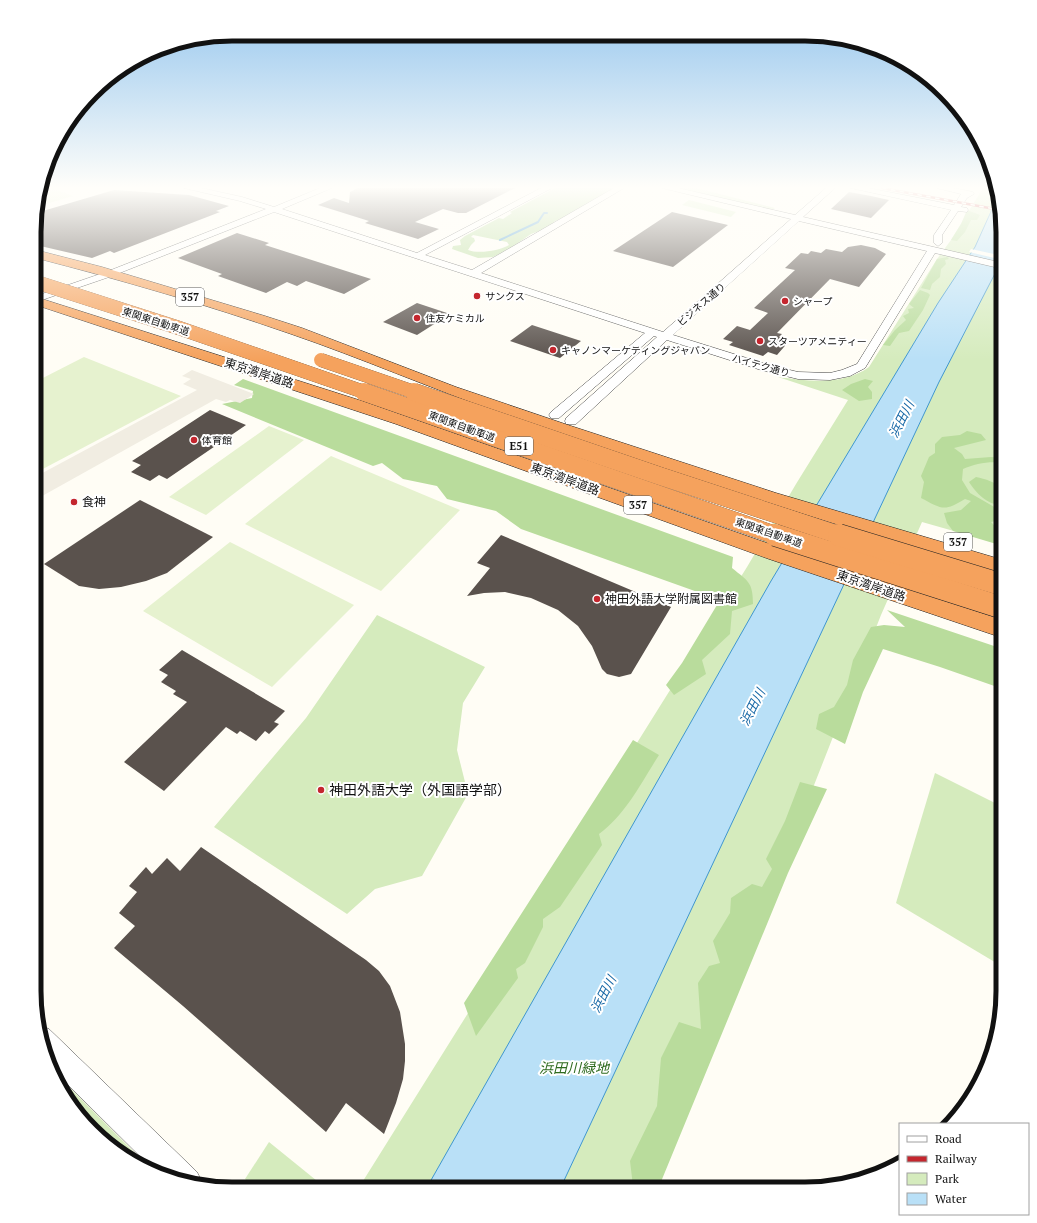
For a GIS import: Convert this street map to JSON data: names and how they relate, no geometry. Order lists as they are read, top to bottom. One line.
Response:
{"streets":{"highway":["357","東関東自動車道","東京湾岸道路","E51"],"street":["ビジネス通り","ハイテク通り"]},"crossings":[["357","ビジネス通り"],["ビジネス通り","ハイテク通り"]],"water":["浜田川"],"parks":["浜田川緑地"],"places":["サンクス","シャープ","住友ケミカル","スターツアメニティー","キャノンマーケティングジャパン","体育館","食神","神田外語大学附属図書館","神田外語大学（外国語学部）"],"legend":["Road","Railway","Park","Water"]}
